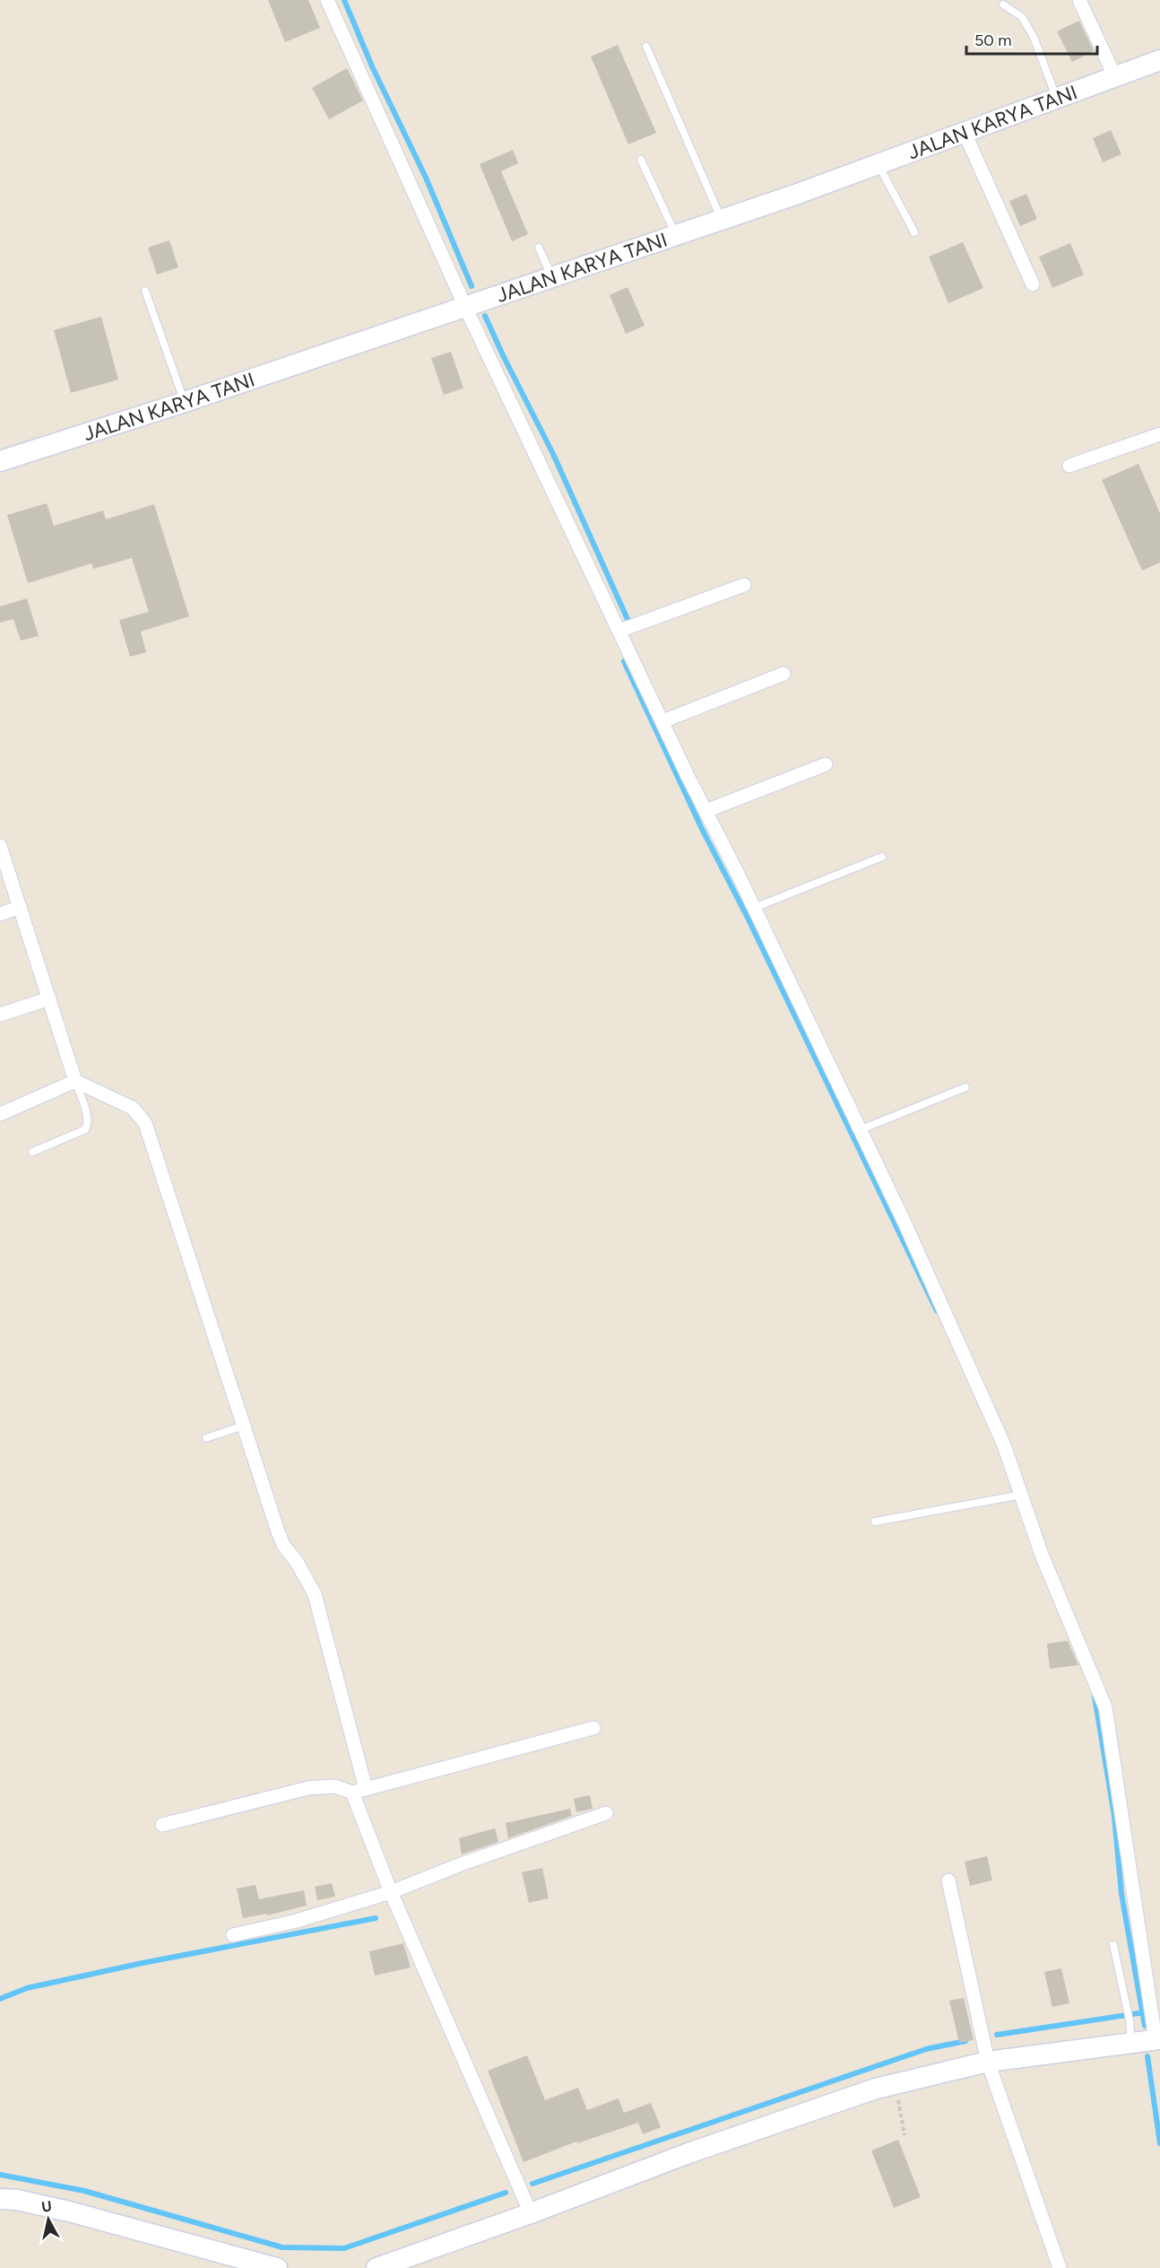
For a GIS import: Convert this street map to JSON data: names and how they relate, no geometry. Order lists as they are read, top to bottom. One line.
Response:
{"streets":{"street":["JALAN KARYA TANI"]},"scale_bar":"50 m","north":"top"}
